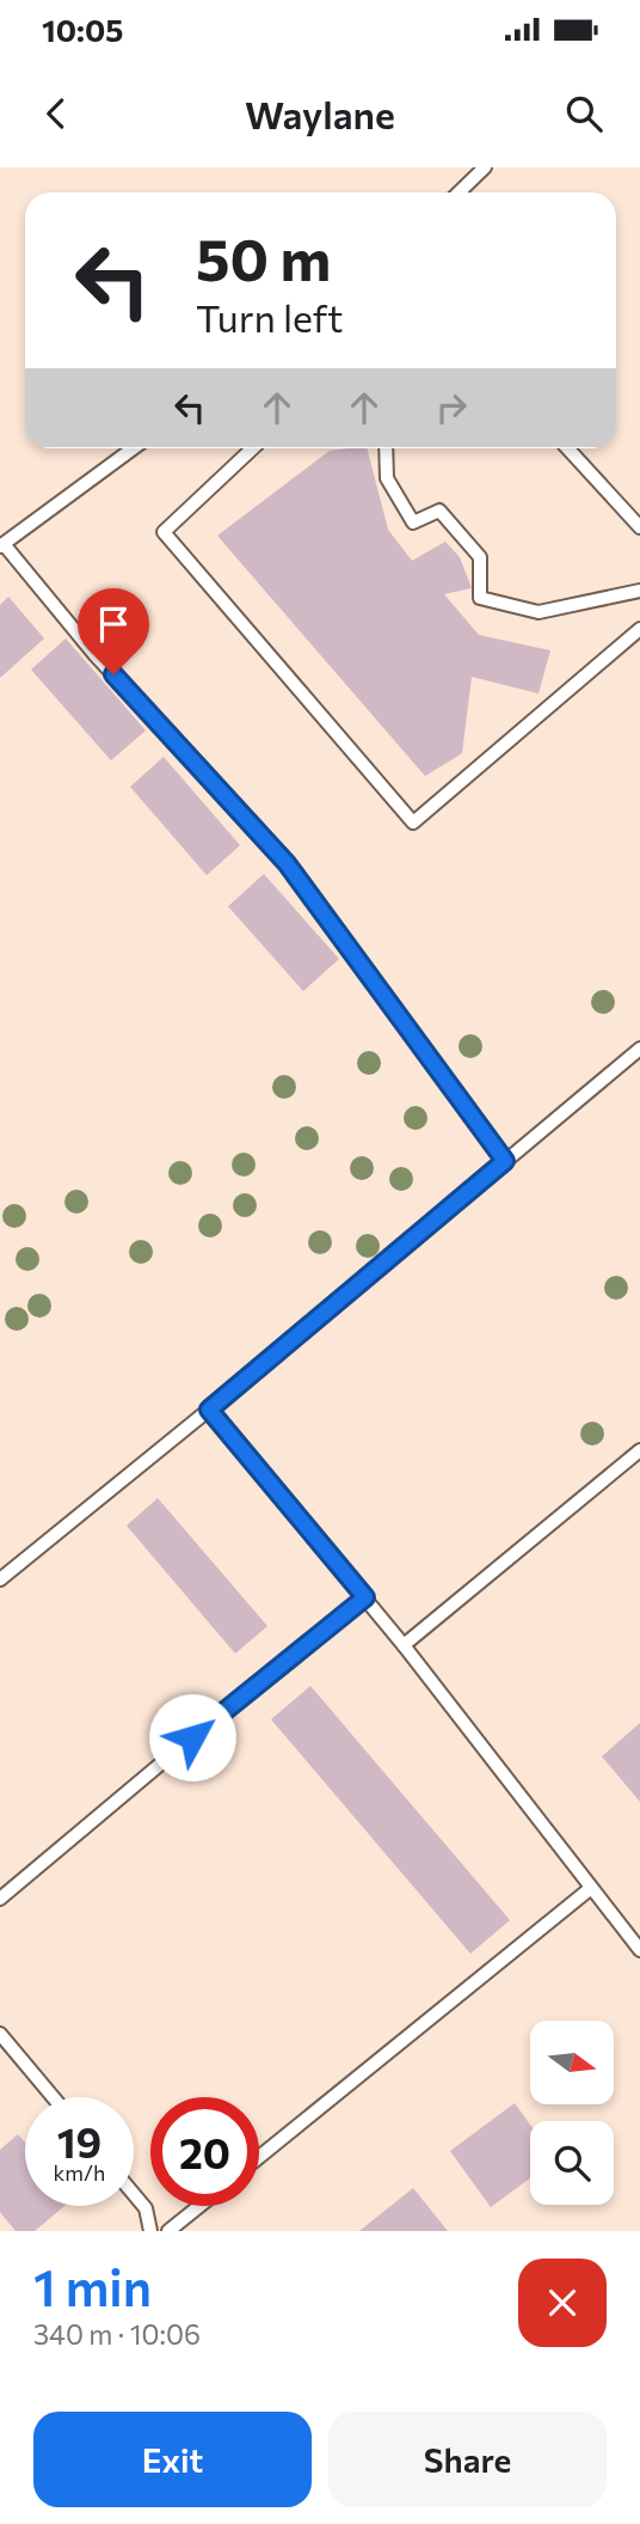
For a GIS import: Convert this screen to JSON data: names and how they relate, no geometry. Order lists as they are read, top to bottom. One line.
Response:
{"north":"right","page":{"status":"10:05","header":"Waylane","turn":["50 m","Turn left"],"speed":"19 km/h","limit":"20","heading":["1 min","340 m · 10:06"],"buttons":["Exit","Share"]}}
